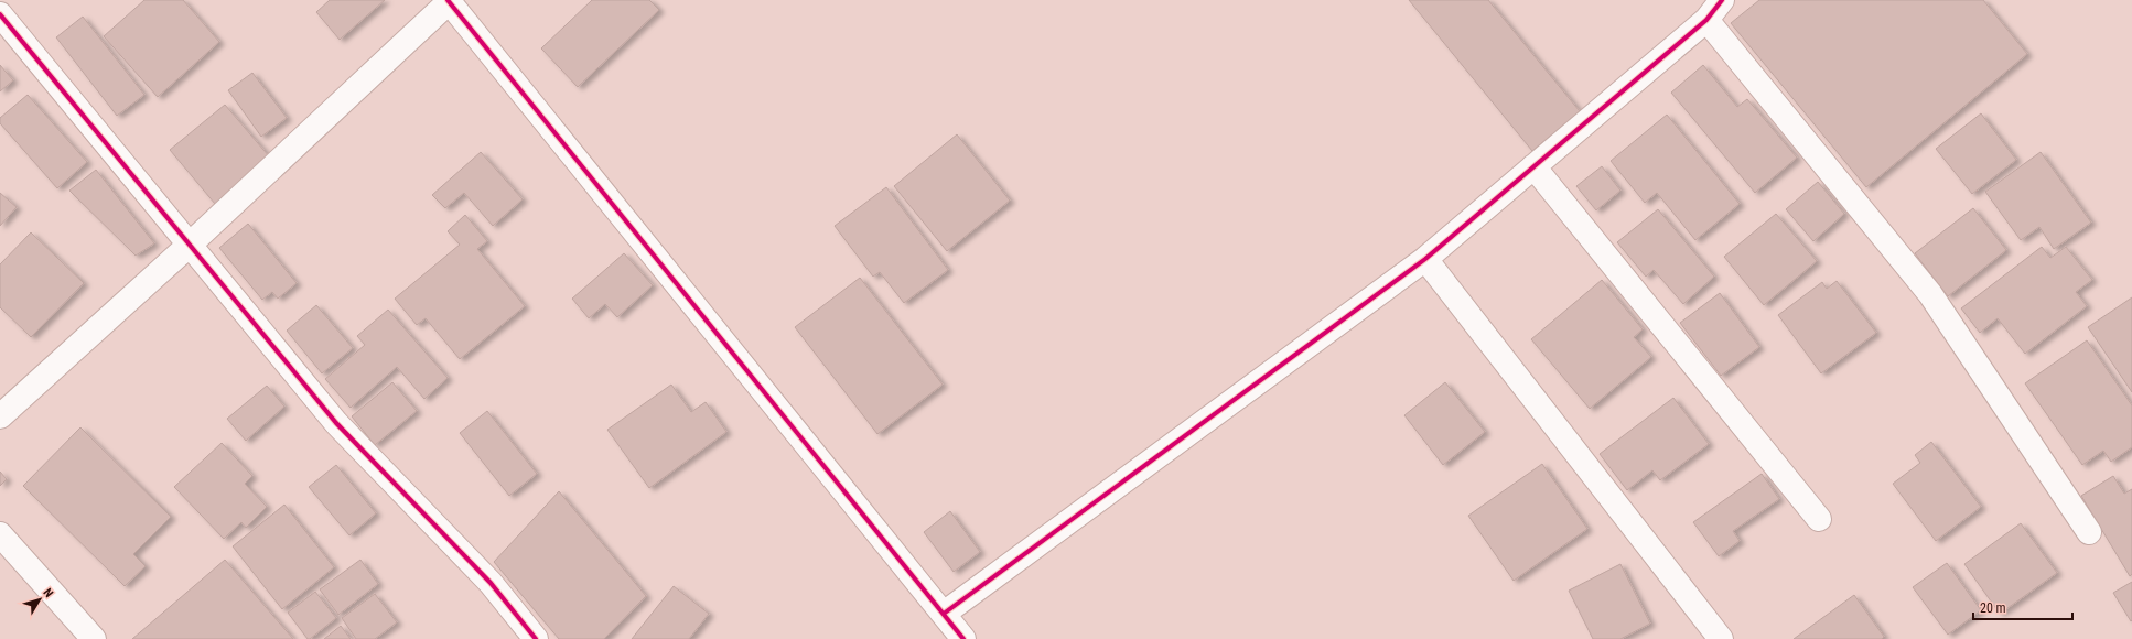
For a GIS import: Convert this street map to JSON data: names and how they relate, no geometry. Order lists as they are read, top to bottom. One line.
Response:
{"scale_bar":"20 m","north":"top right"}
